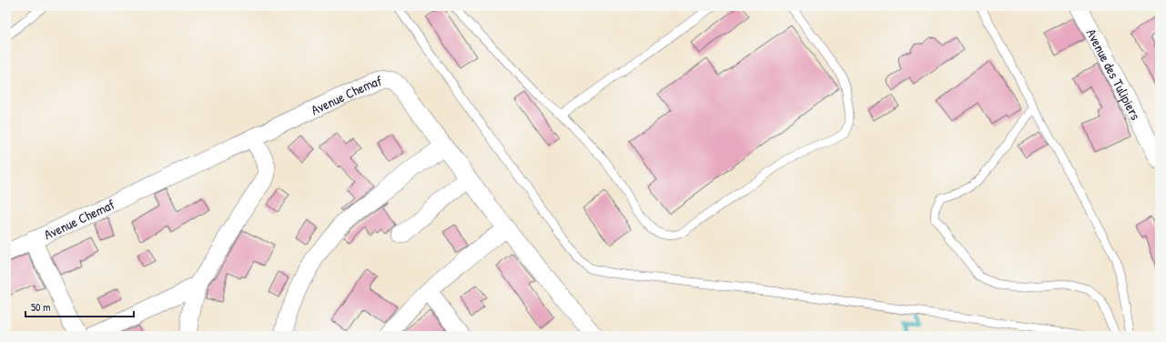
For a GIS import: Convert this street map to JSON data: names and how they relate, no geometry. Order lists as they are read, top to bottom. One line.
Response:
{"streets":{"street":["Avenue des Tulipiers","Avenue Chemaf"]},"scale_bar":"50 m"}
